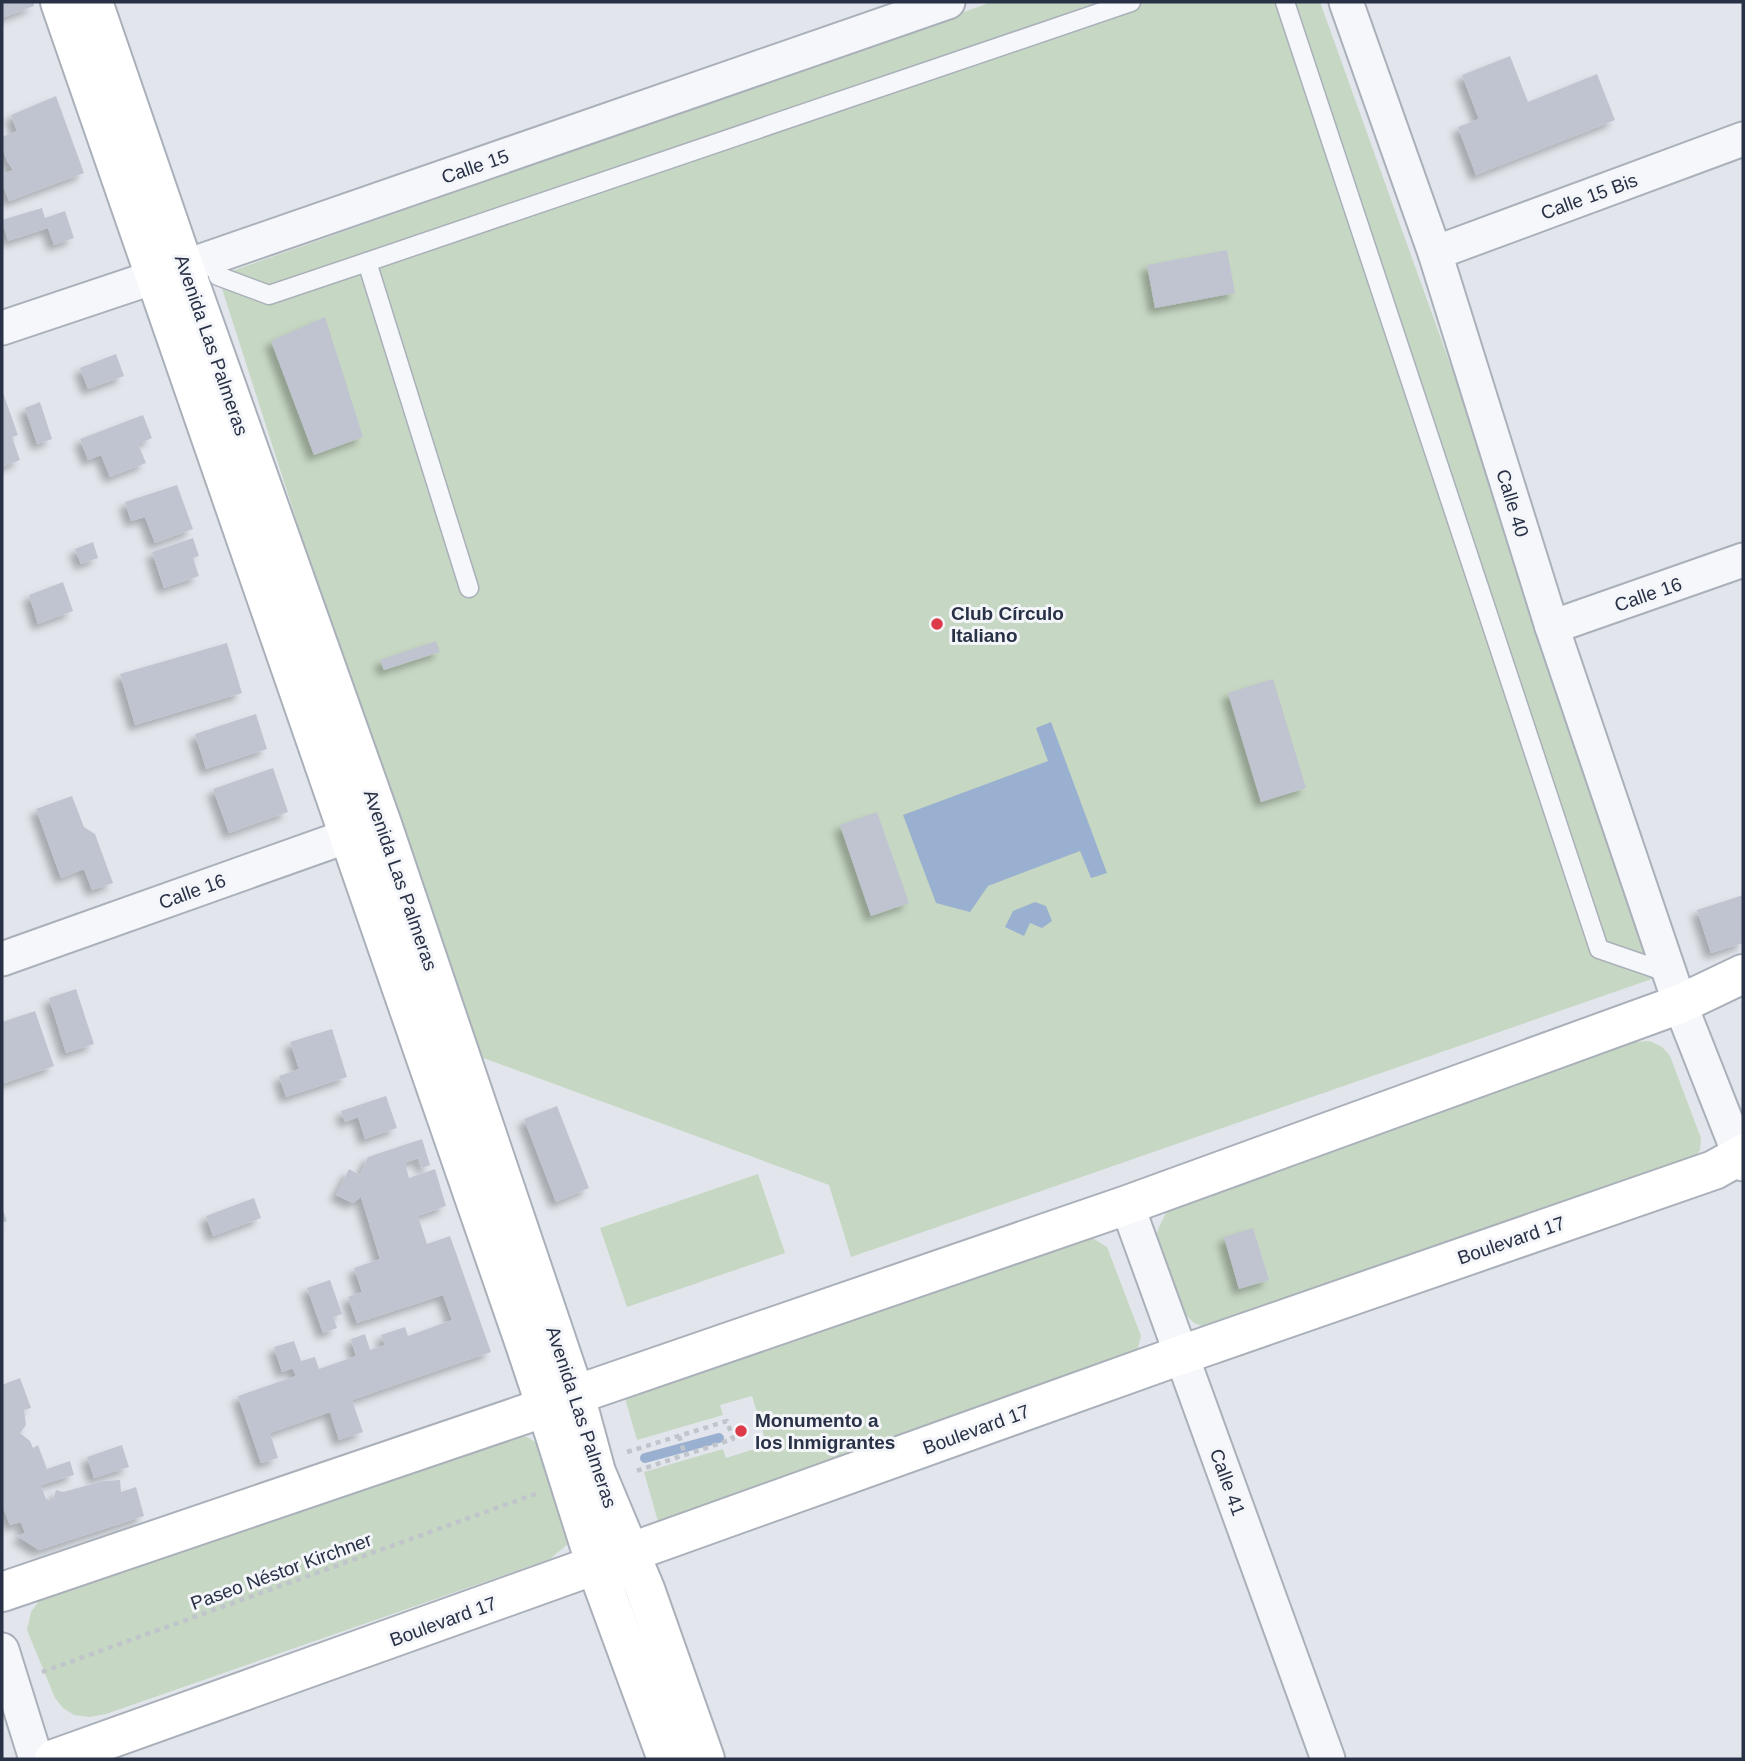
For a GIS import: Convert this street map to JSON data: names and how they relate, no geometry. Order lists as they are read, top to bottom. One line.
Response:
{"streets":{"main road":["Avenida Las Palmeras","Boulevard 17"],"street":["Calle 15","Calle 15 Bis","Calle 40","Calle 16","Calle 41"],"path":["Paseo Néstor Kirchner"]},"crossings":[["Calle 15","Avenida Las Palmeras"],["Calle 15 Bis","Calle 40"],["Avenida Las Palmeras","Calle 16"],["Avenida Las Palmeras","Boulevard 17"],["Avenida Las Palmeras","Paseo Néstor Kirchner"],["Calle 40","Calle 16"],["Calle 40","Boulevard 17"],["Boulevard 17","Calle 41"]],"places":["Club Círculo Italiano","Monumento a los Inmigrantes"]}
